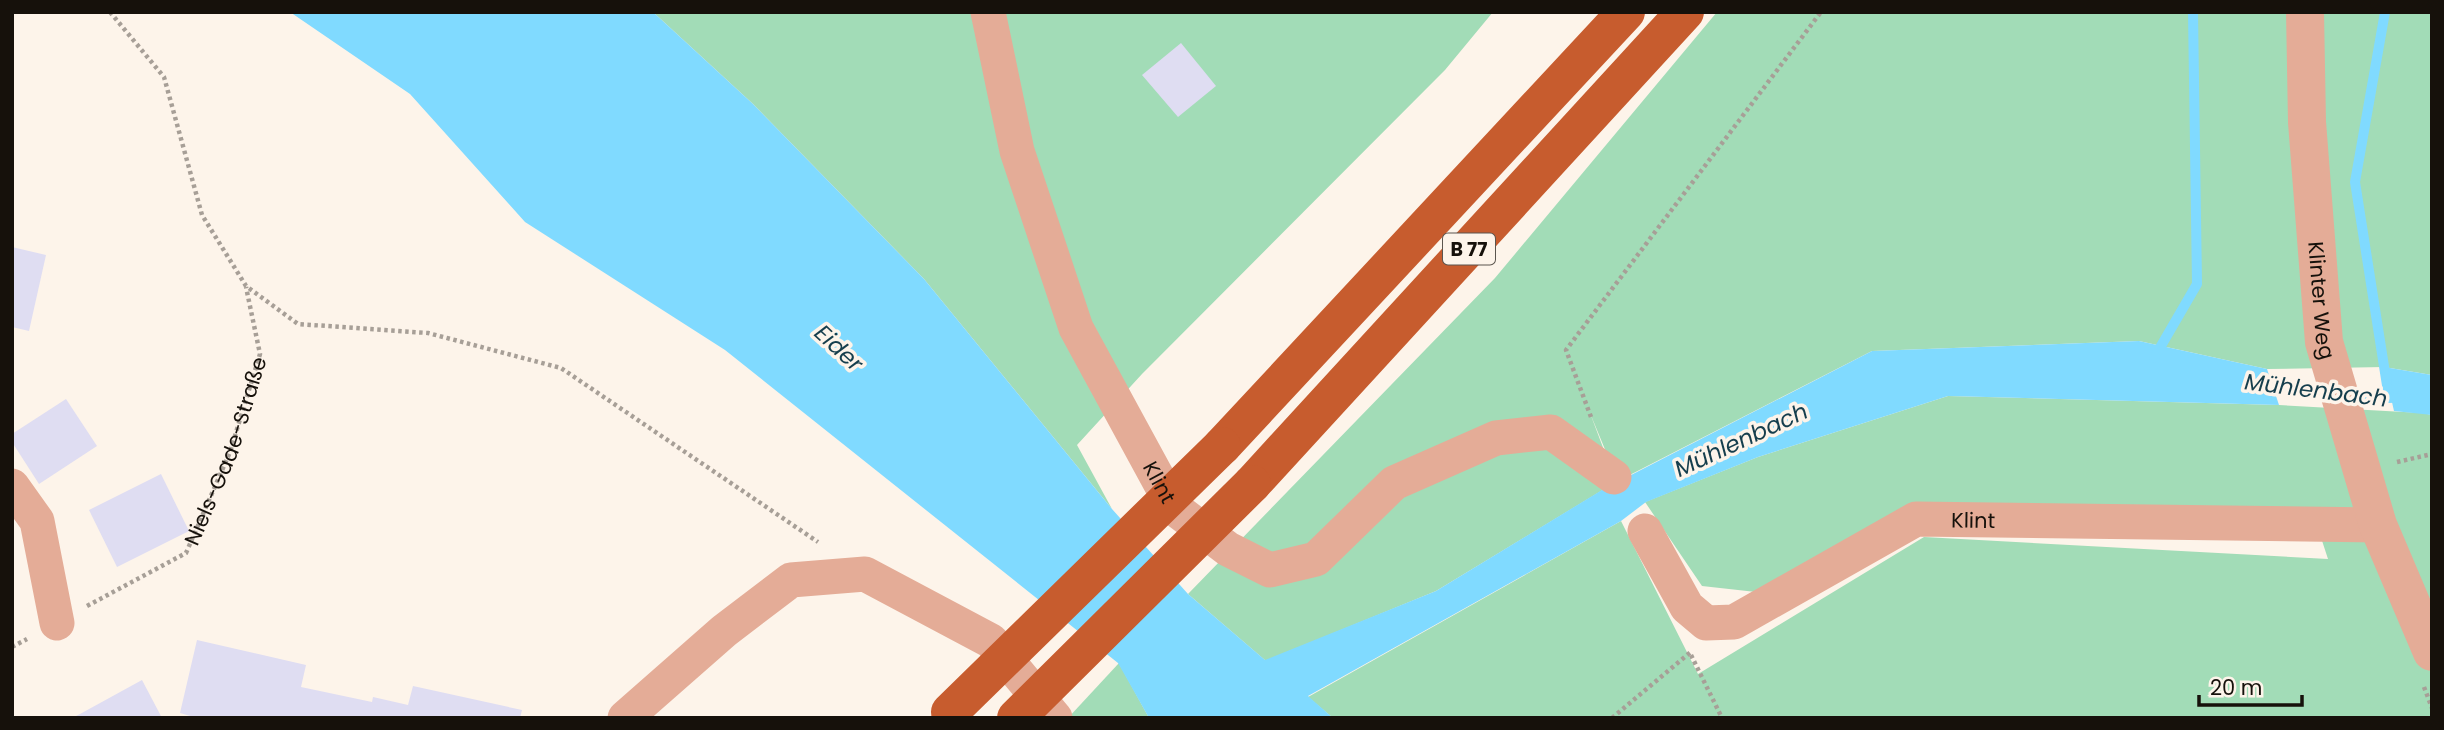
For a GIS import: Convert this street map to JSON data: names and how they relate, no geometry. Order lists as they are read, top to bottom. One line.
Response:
{"streets":{"highway":["B 77"],"street":["Klinter Weg","Klint"],"path":["Niels-Gade-Straße"]},"crossings":[["Klinter Weg","Klint"]],"water":["Eider","Mühlenbach"],"scale_bar":"20 m"}
